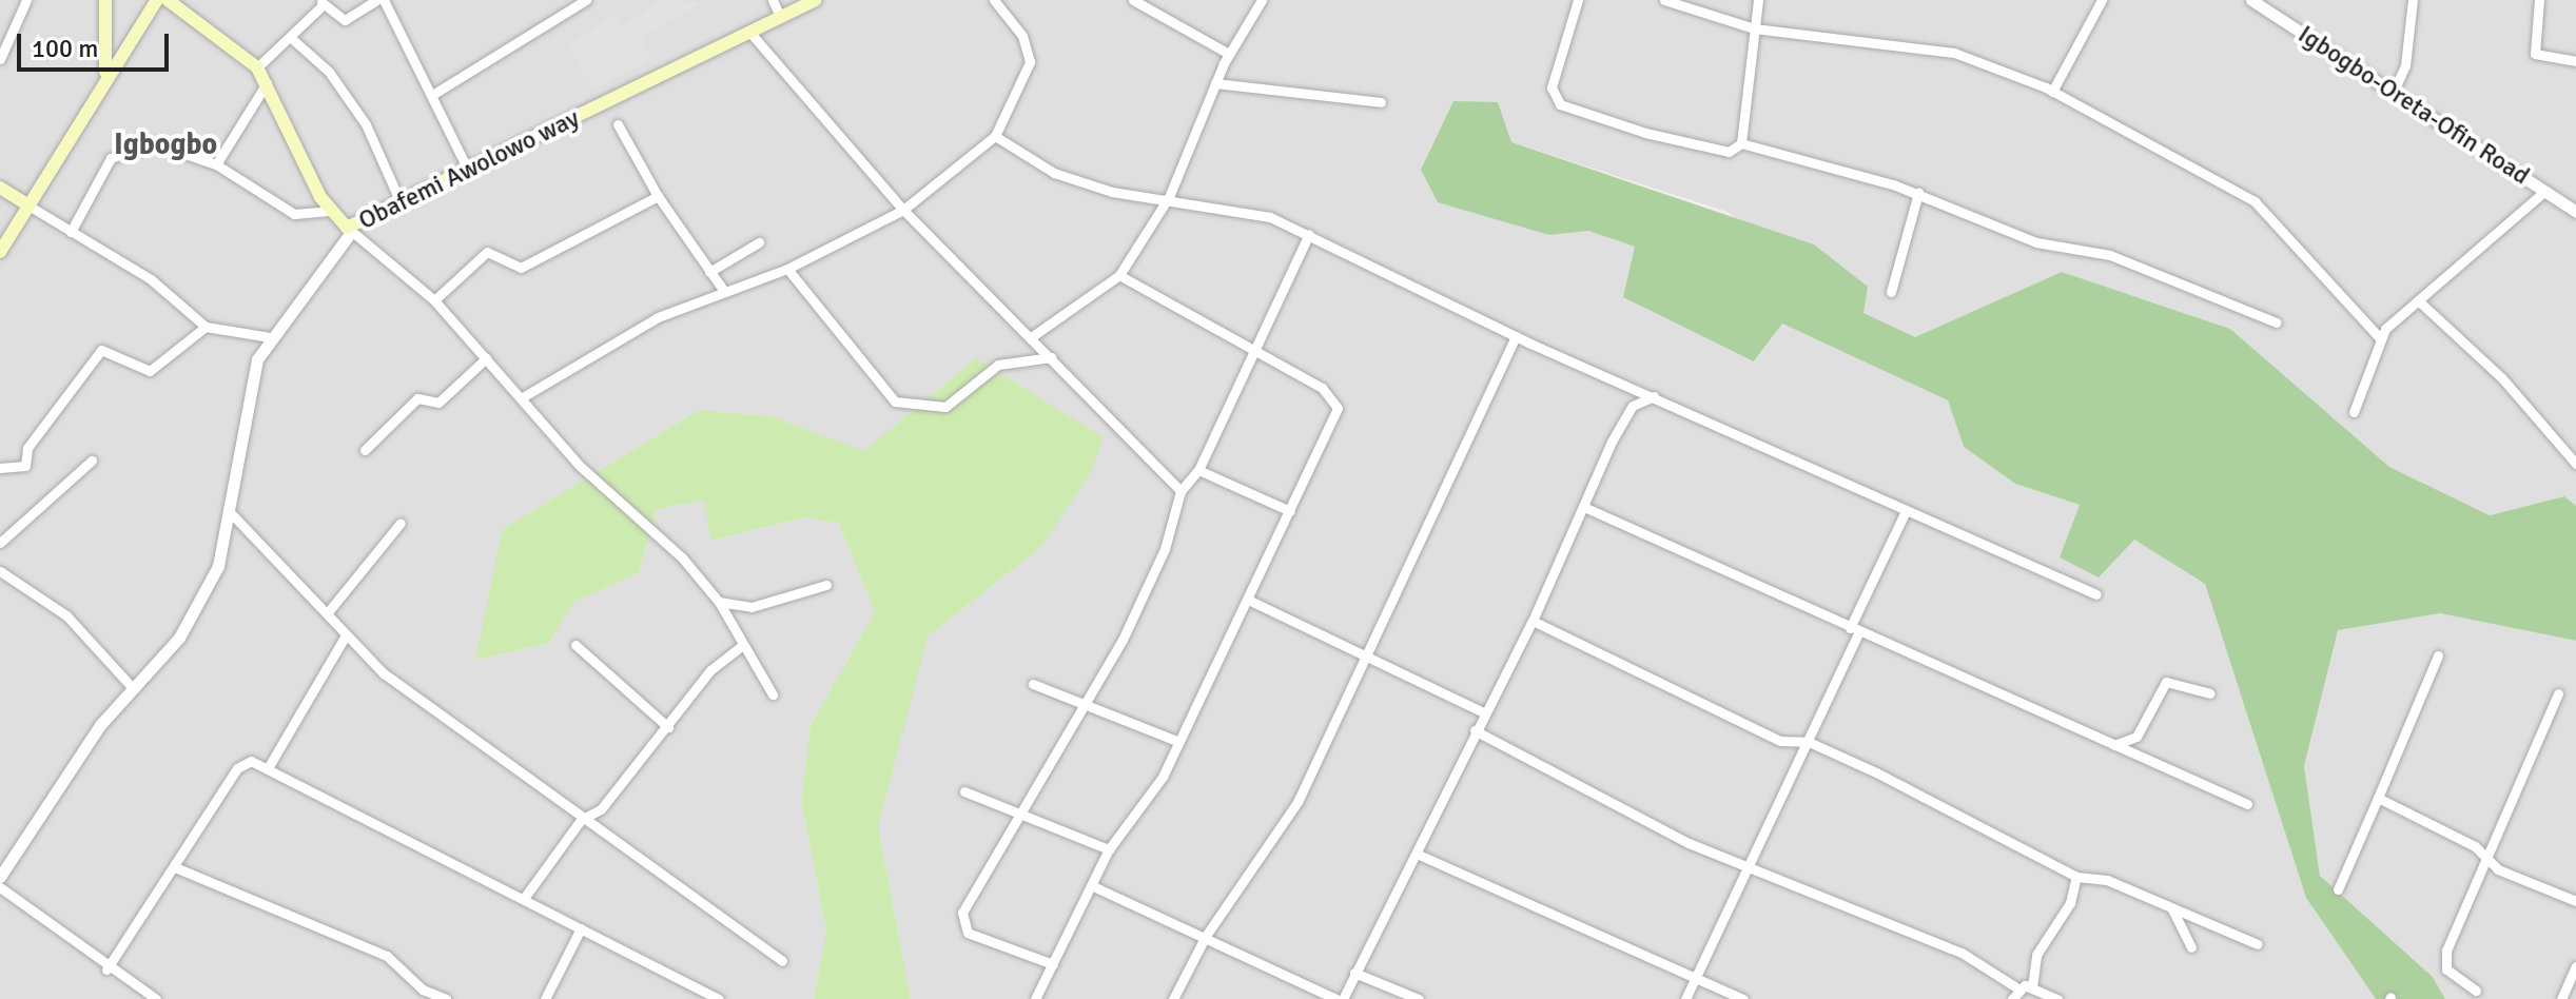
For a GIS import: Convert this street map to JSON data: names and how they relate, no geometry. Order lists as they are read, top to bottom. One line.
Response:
{"streets":{"main road":["Obafemi Awolowo way"],"street":["Igbogbo-Oreta-Ofin Road"]},"districts":["Igbogbo"],"scale_bar":"100 m"}
